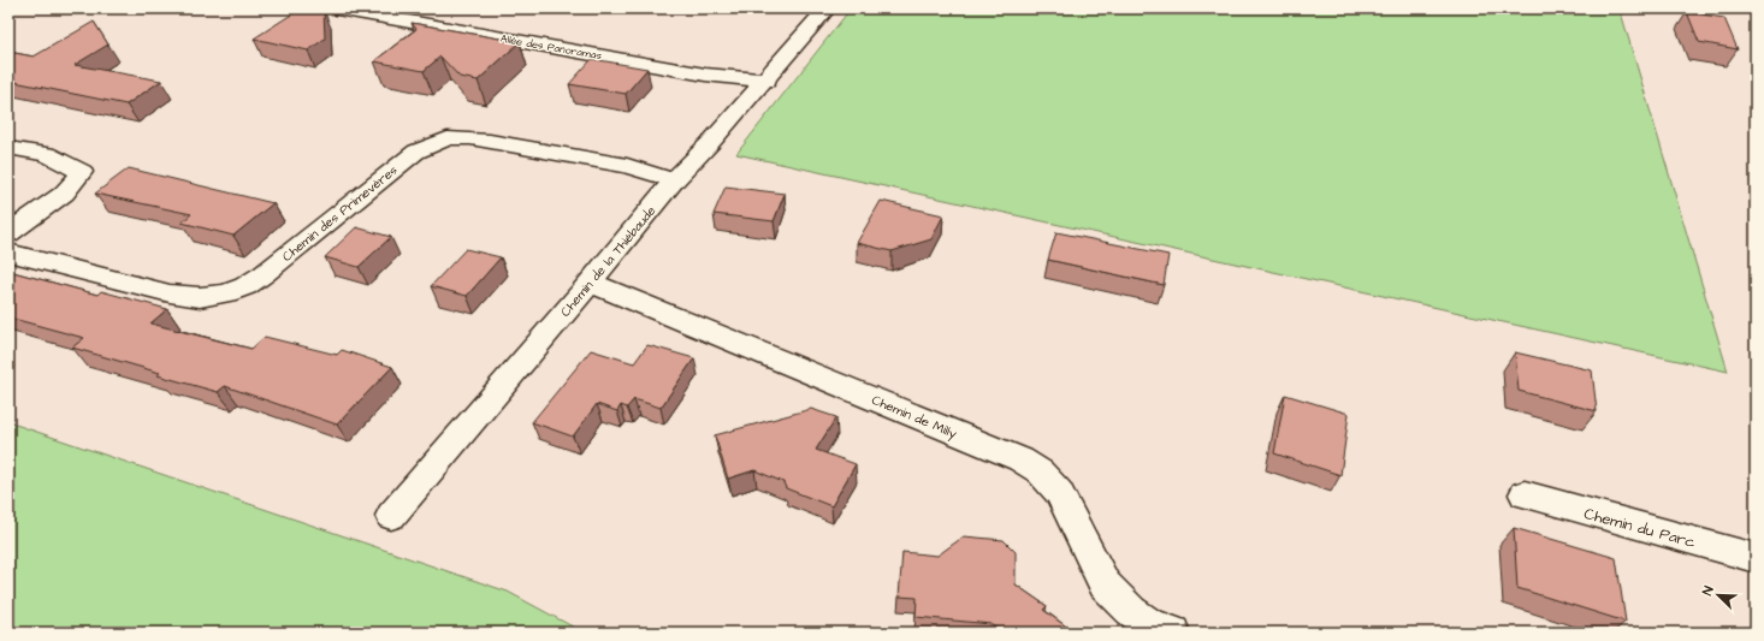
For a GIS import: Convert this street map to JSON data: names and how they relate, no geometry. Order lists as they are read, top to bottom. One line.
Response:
{"streets":{"street":["Allée des Panoramas","Chemin des Primevères","Chemin de la Thiébaude","Chemin de Milly","Chemin du Parc"]},"crossings":[["Allée des Panoramas","Chemin de la Thiébaude"],["Chemin des Primevères","Chemin de la Thiébaude"],["Chemin de la Thiébaude","Chemin de Milly"]],"north":"top left"}
